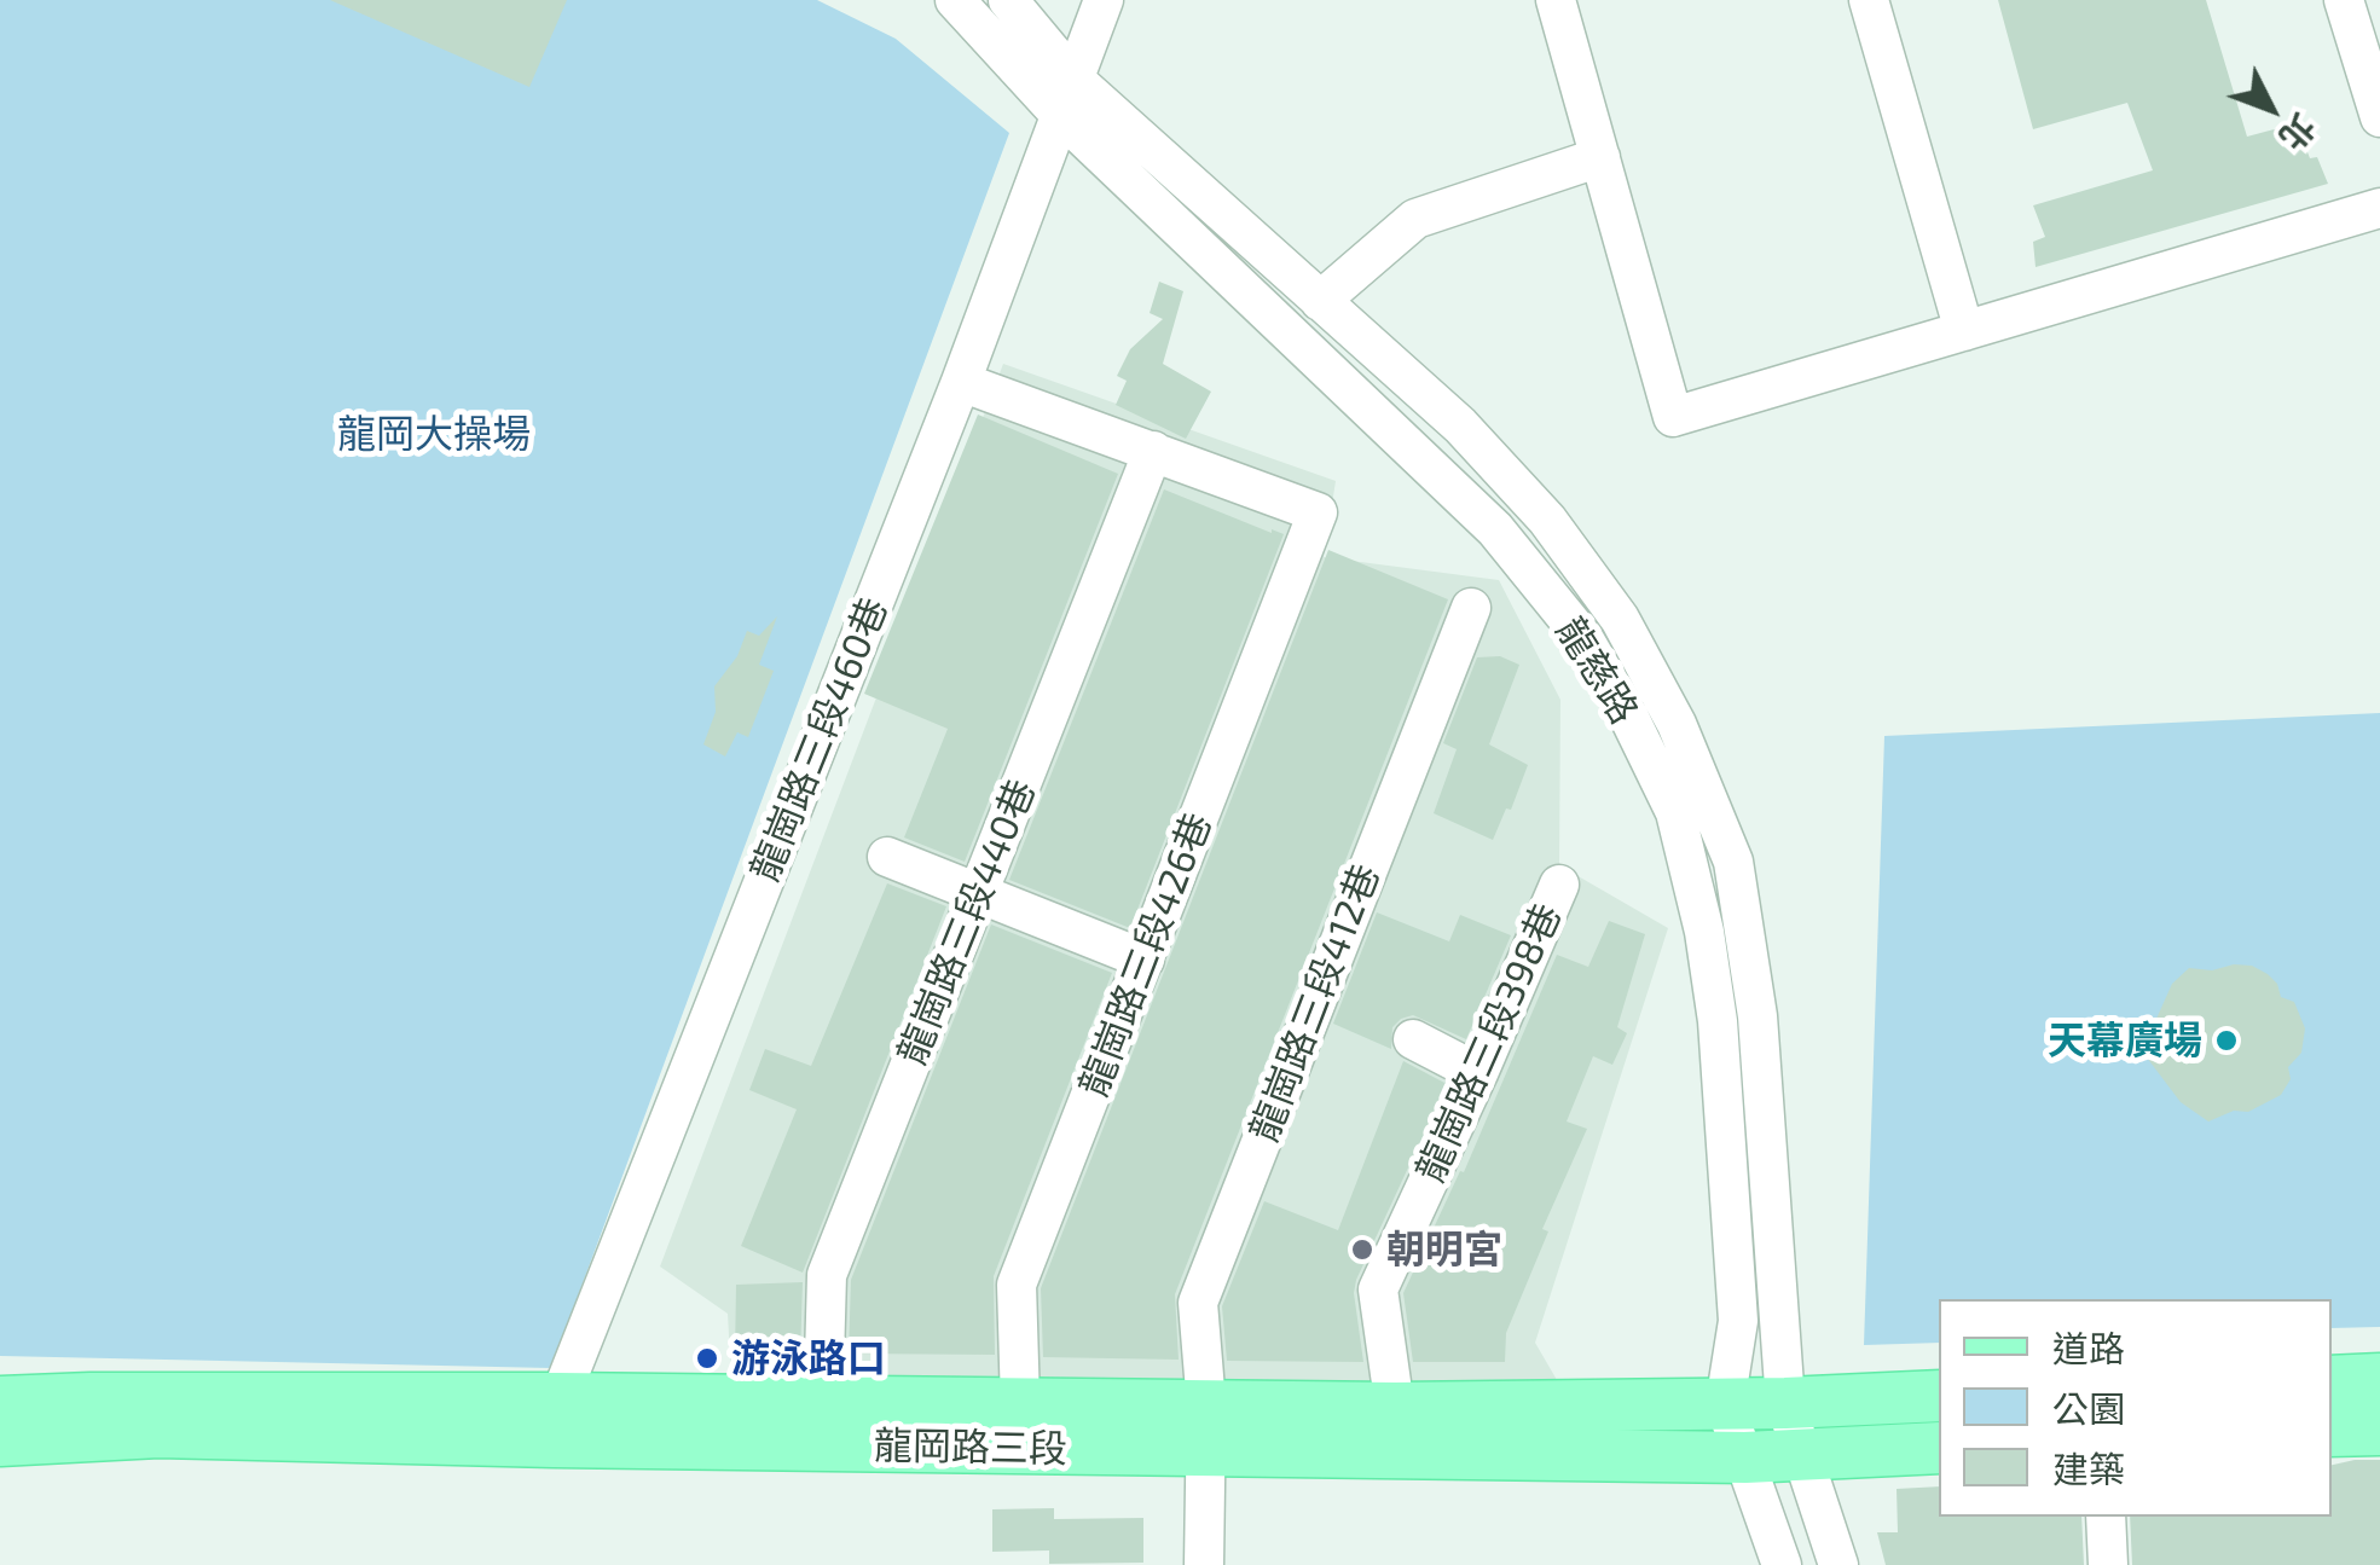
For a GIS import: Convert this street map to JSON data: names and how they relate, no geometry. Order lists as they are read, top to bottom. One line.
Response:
{"streets":{"main road":["龍岡路三段"],"street":["龍慈路","龍崗路三段460巷","龍崗路三段440巷","龍崗路三段426巷","龍崗路三段412巷","龍崗路三段398巷"]},"crossings":[["龍慈路","龍崗路三段460巷"],["龍慈路","龍岡路三段"],["龍崗路三段460巷","龍岡路三段"],["龍崗路三段440巷","龍崗路三段426巷"],["龍崗路三段440巷","龍岡路三段"],["龍崗路三段426巷","龍岡路三段"],["龍崗路三段412巷","龍岡路三段"],["龍崗路三段398巷","龍岡路三段"]],"parks":["龍岡大操場"],"places":["天幕廣場","朝明宮","游泳路口"],"legend":["道路","公園","建築"],"north":"bottom right"}
